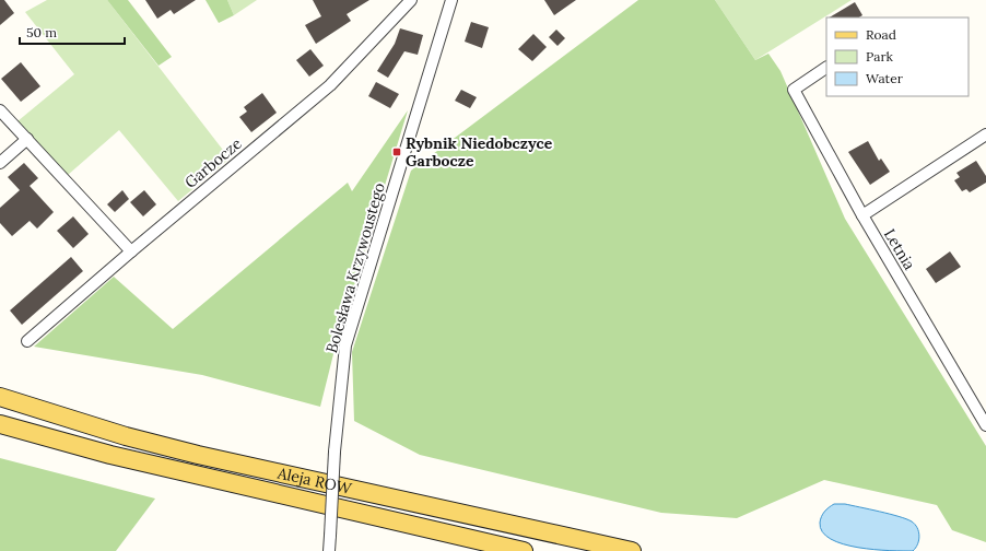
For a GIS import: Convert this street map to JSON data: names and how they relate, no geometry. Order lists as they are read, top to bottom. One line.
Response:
{"streets":{"main road":["Aleja ROW"],"street":["Garbocze","Letnia","Bolesława Krzywoustego"]},"places":{"transit":["Rybnik Niedobczyce Garbocze"]},"legend":["Road","Park","Water"],"scale_bar":"50 m"}
